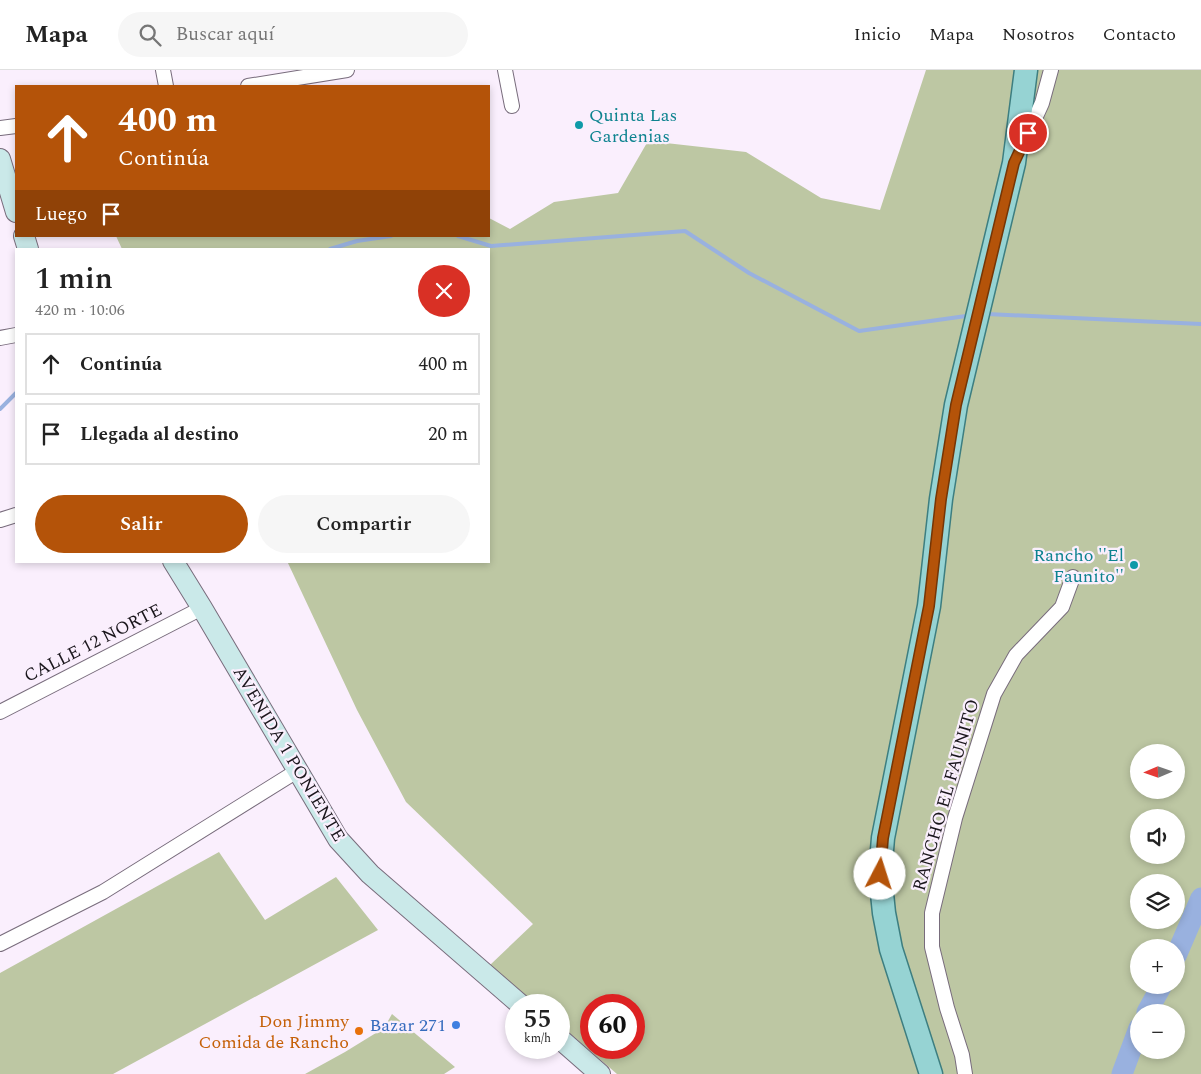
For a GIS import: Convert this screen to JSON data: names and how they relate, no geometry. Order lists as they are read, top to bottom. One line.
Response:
{"streets":{"street":["CALLE 12 NORTE","AVENIDA 1 PONIENTE","RANCHO EL FAUNITO"]},"crossings":[["CALLE 12 NORTE","AVENIDA 1 PONIENTE"]],"places":["Quinta Las Gardenias","Rancho ''El Faunito''","Bazar 271","Don Jimmy Comida de Rancho"],"north":"left","page":{"header":"Mapa","search":"Buscar aquí","nav":["Inicio","Mapa","Nosotros","Contacto"],"turn":["400 m","Continúa"],"then":"Luego","heading":["1 min","420 m · 10:06"],"list":[{"name":"Continúa","value":"400 m"},{"name":"Llegada al destino","value":"20 m"}],"buttons":["Salir","Compartir"],"map_buttons":["+","−"],"speed":"55 km/h","limit":"60"}}
